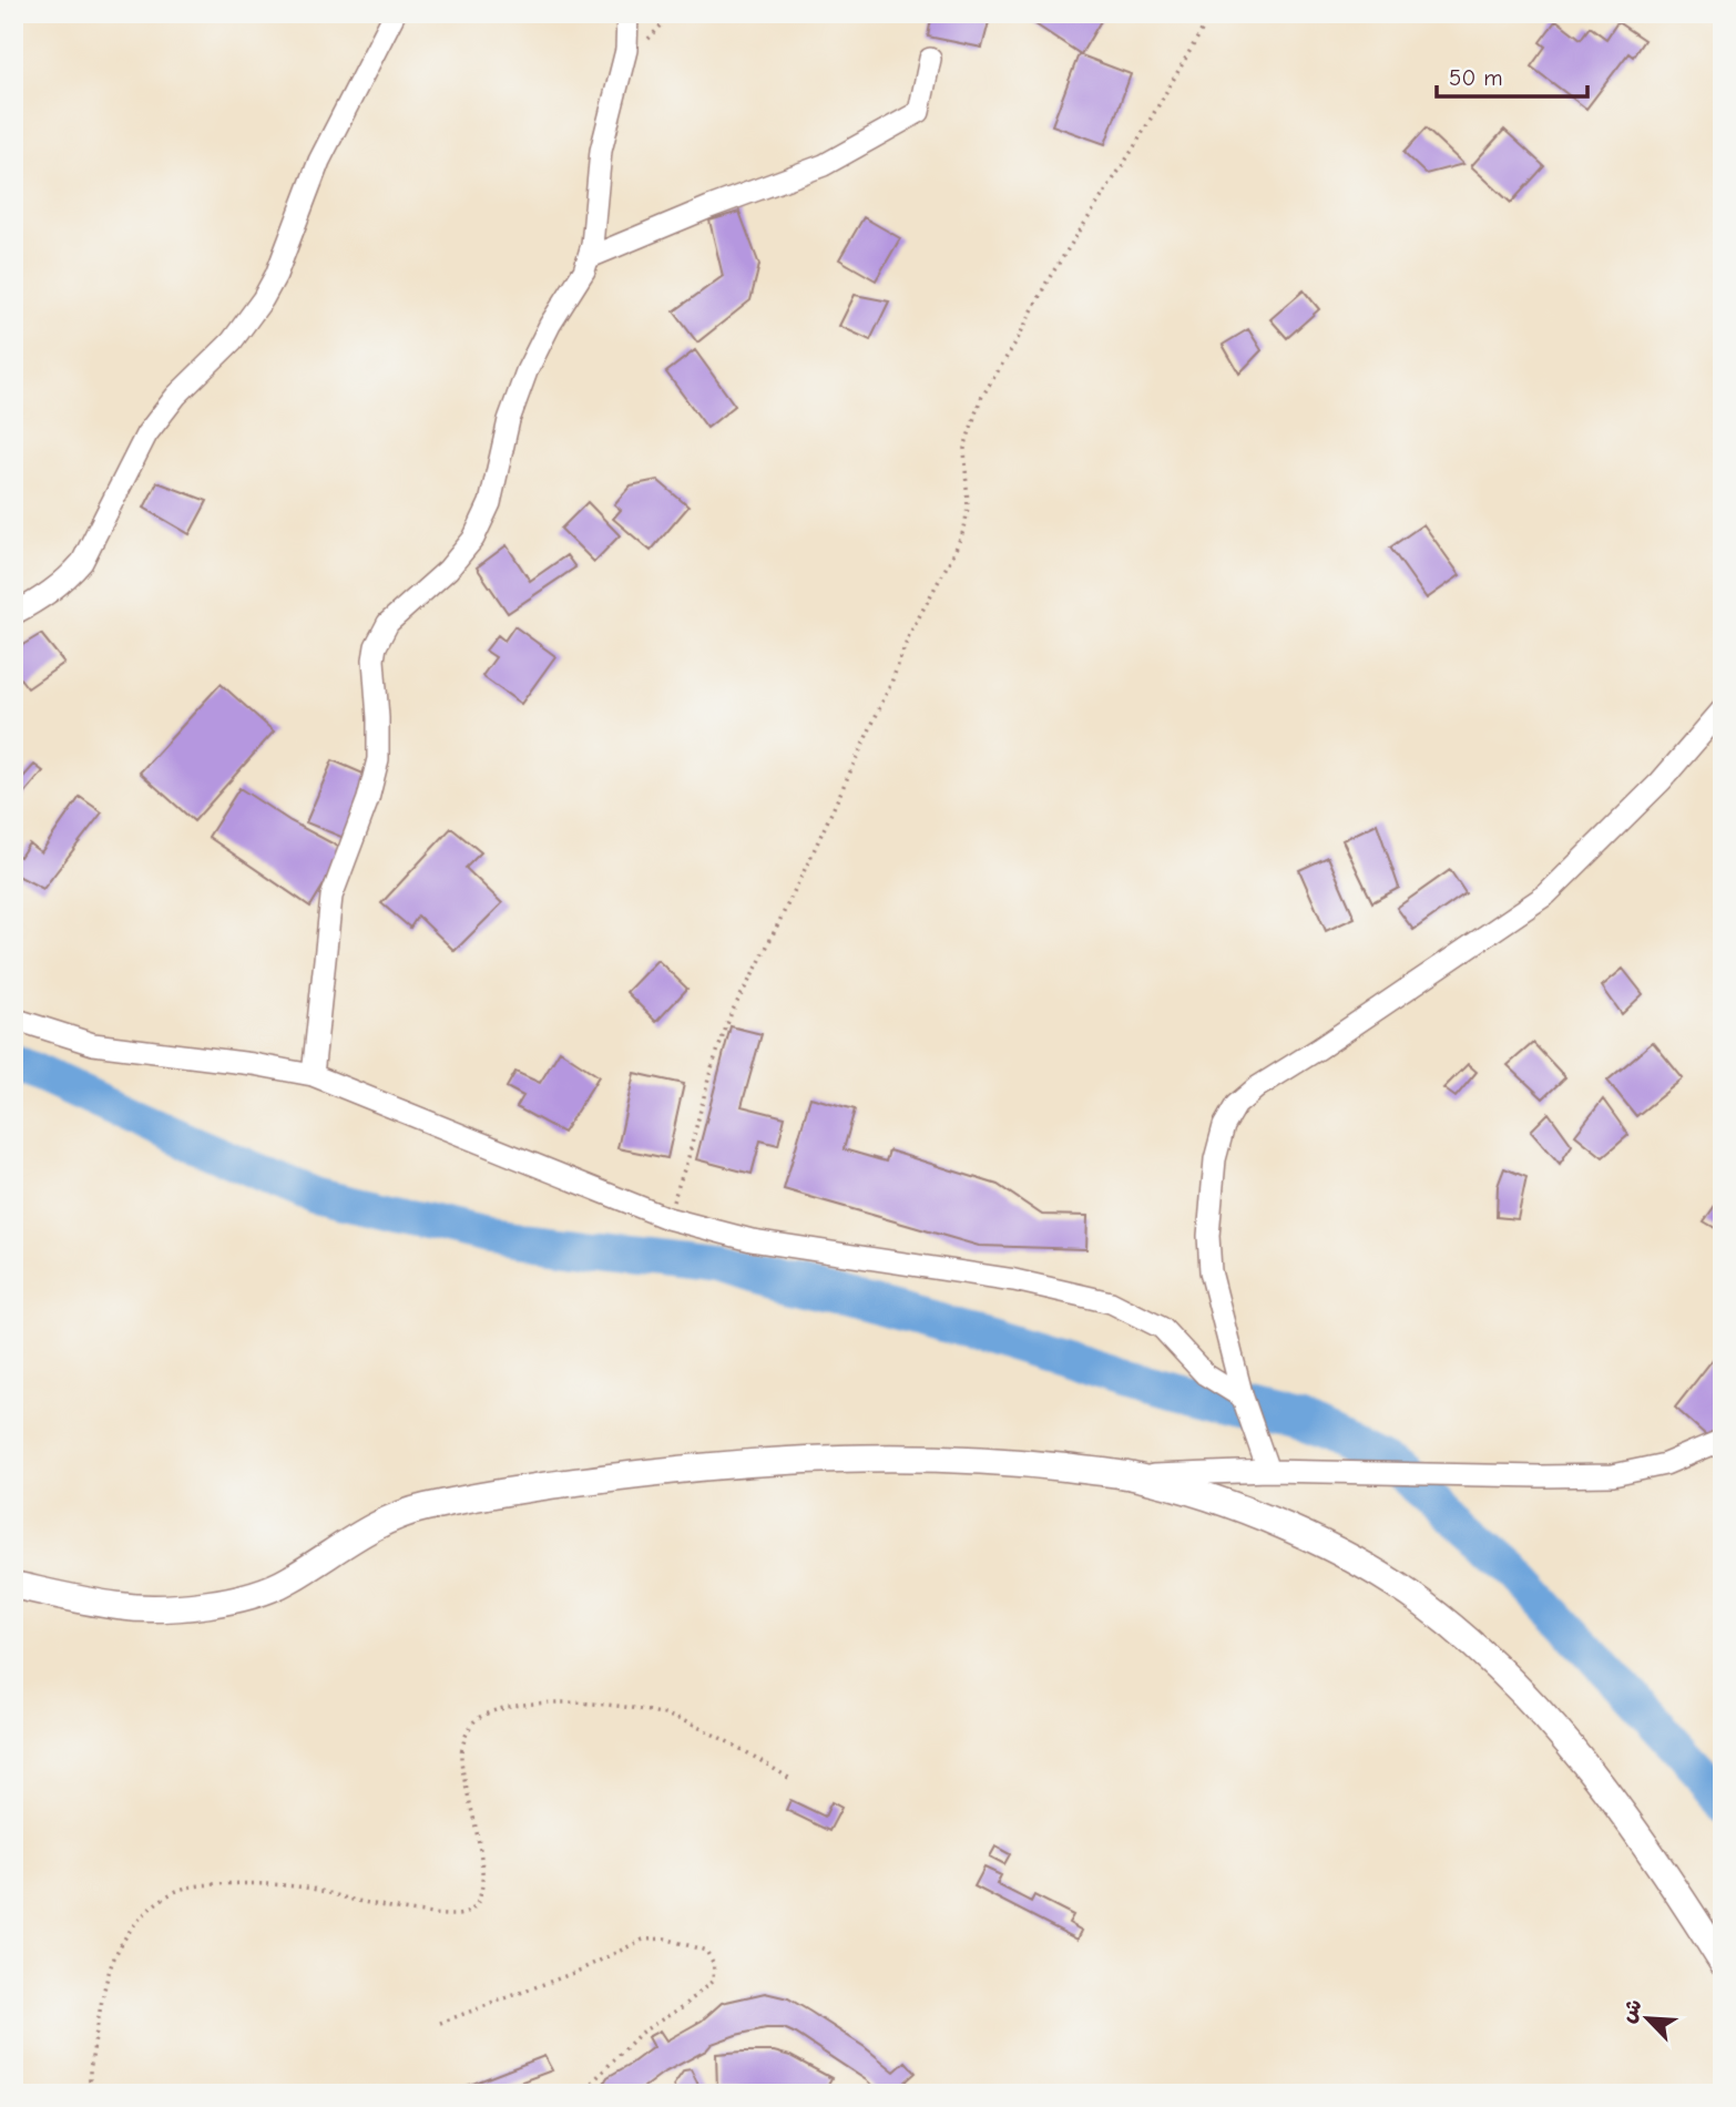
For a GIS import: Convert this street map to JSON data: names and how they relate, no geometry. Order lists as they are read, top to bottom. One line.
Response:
{"scale_bar":"50 m","north":"top left"}
